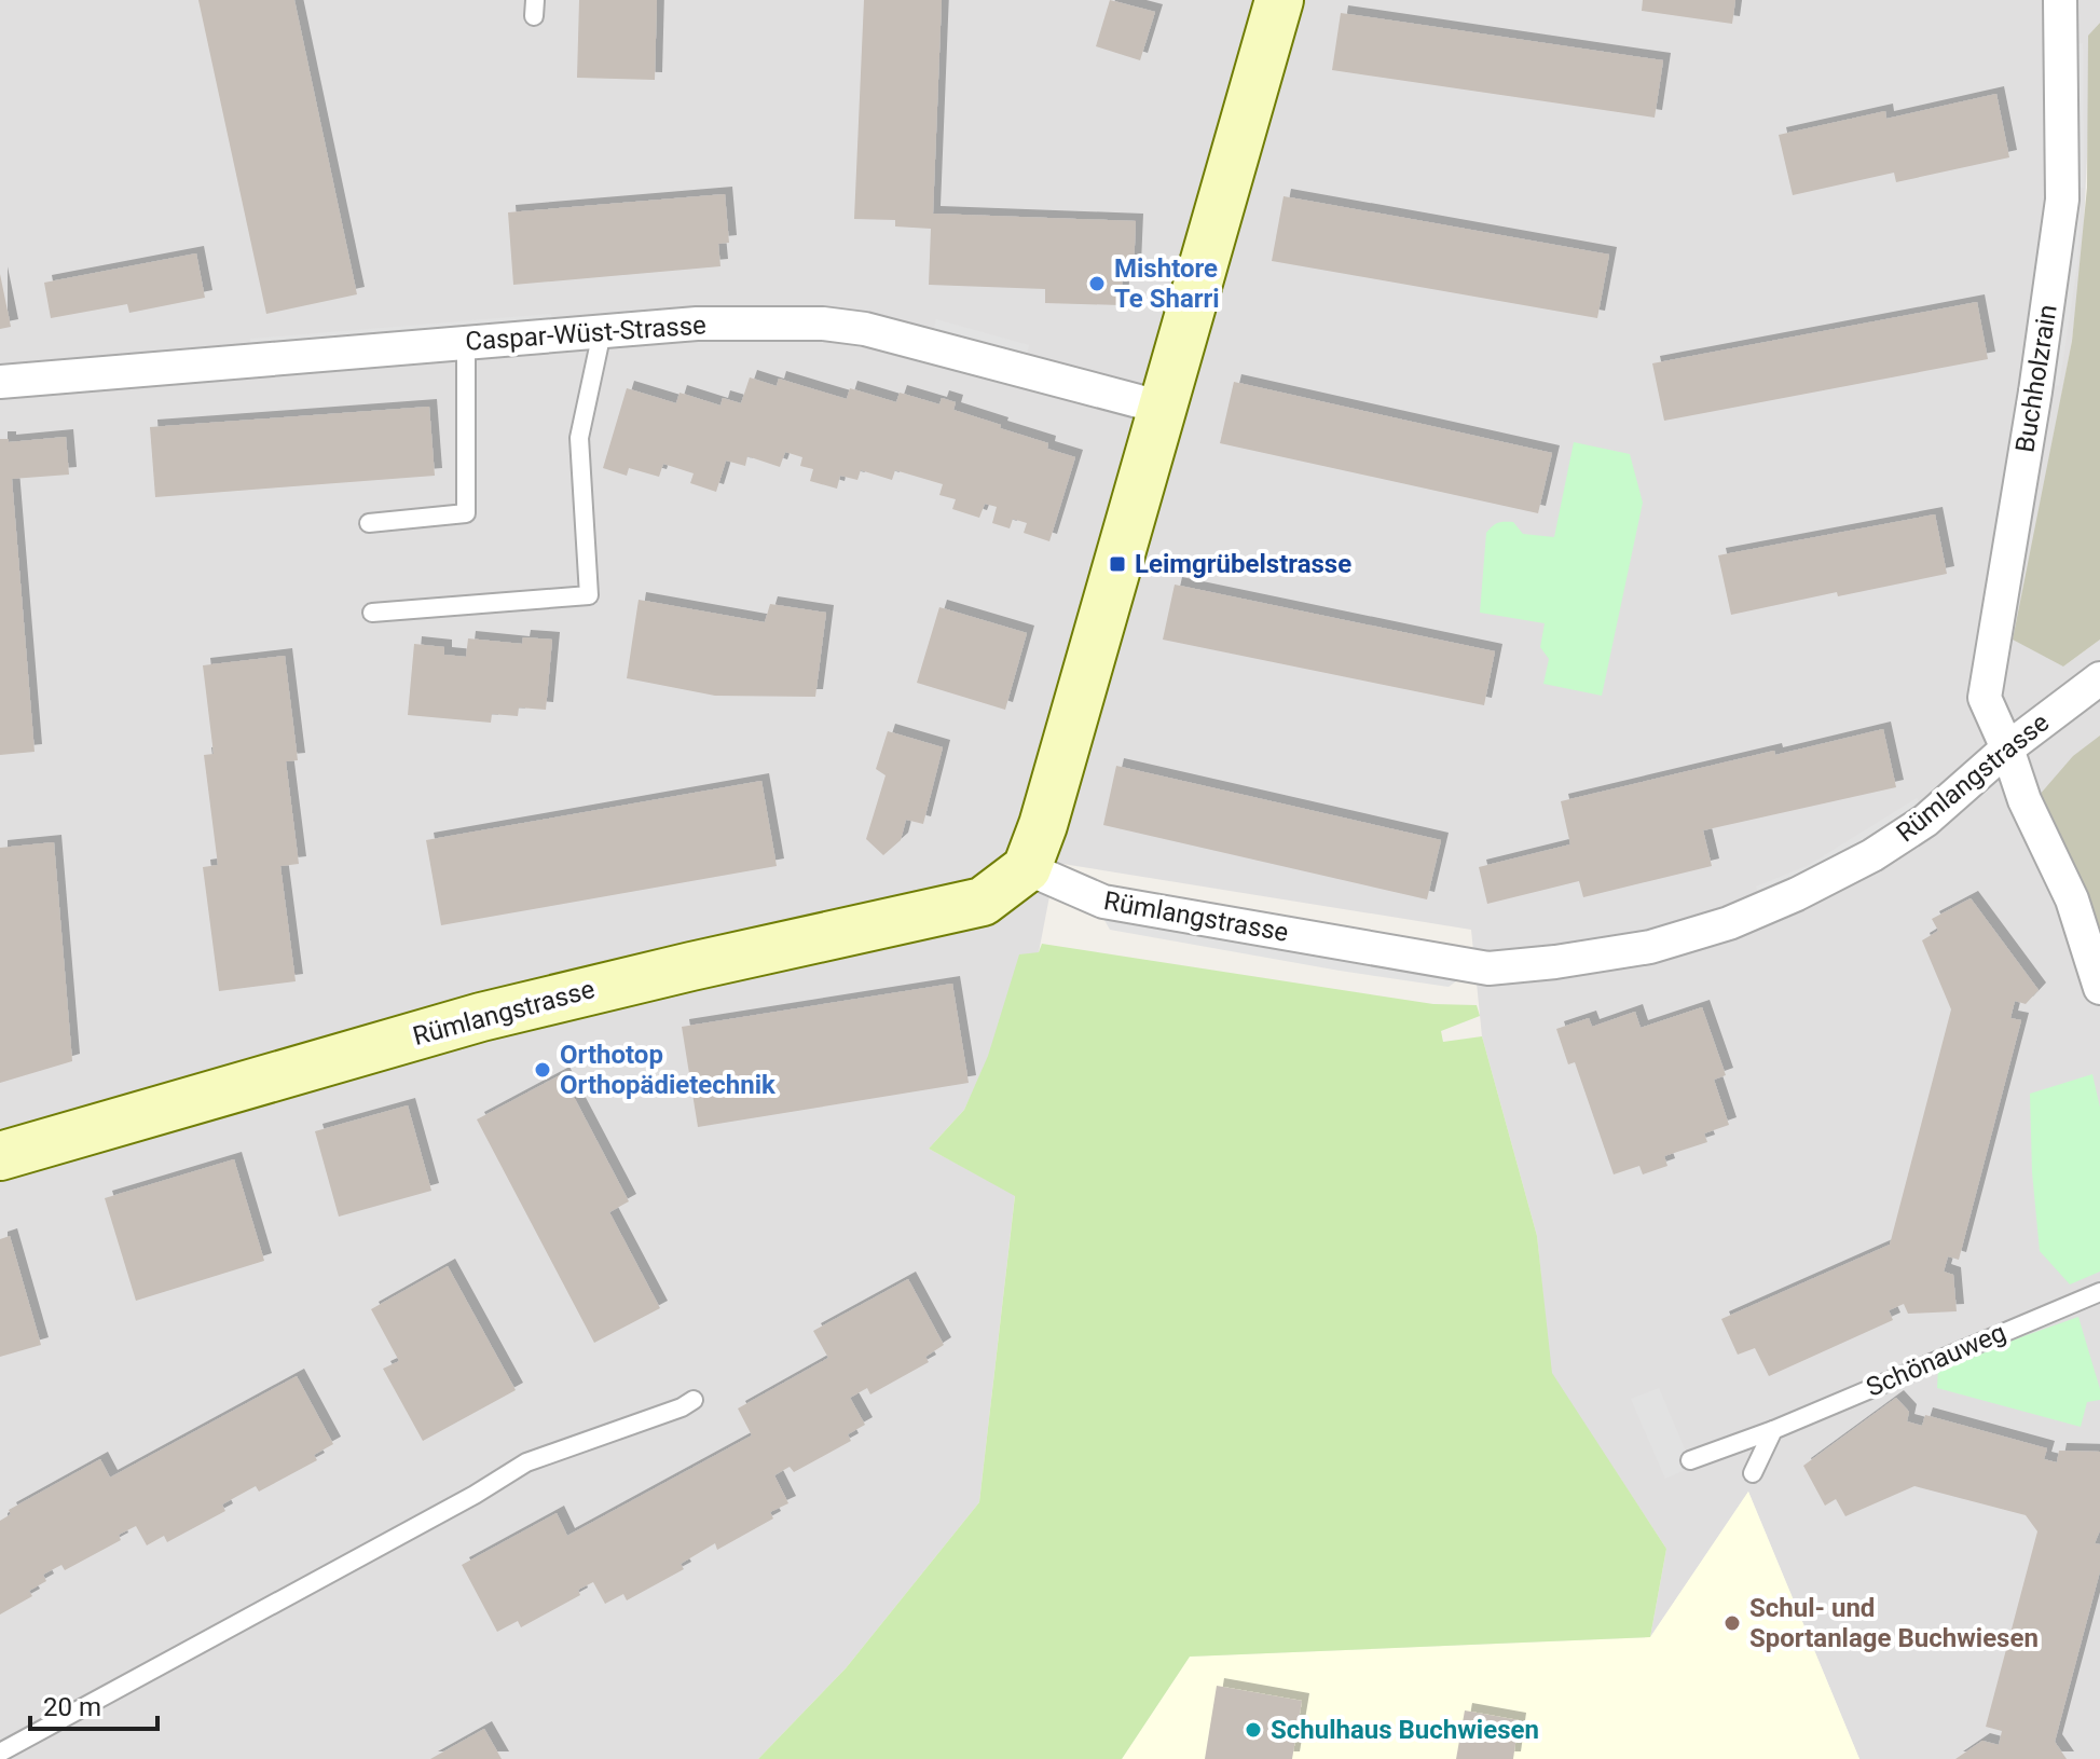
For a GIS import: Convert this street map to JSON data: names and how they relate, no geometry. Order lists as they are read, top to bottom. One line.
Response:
{"streets":{"street":["Caspar-Wüst-Strasse","Buchholzrain","Rümlangstrasse"],"lane":["Schönauweg"]},"crossings":[["Buchholzrain","Rümlangstrasse"]],"places":{"other":["Mishtore Te Sharri","Orthotop Orthopädietechnik","Schul- und Sportanlage Buchwiesen","Schulhaus Buchwiesen"],"transit":["Leimgrübelstrasse"]},"scale_bar":"20 m"}
